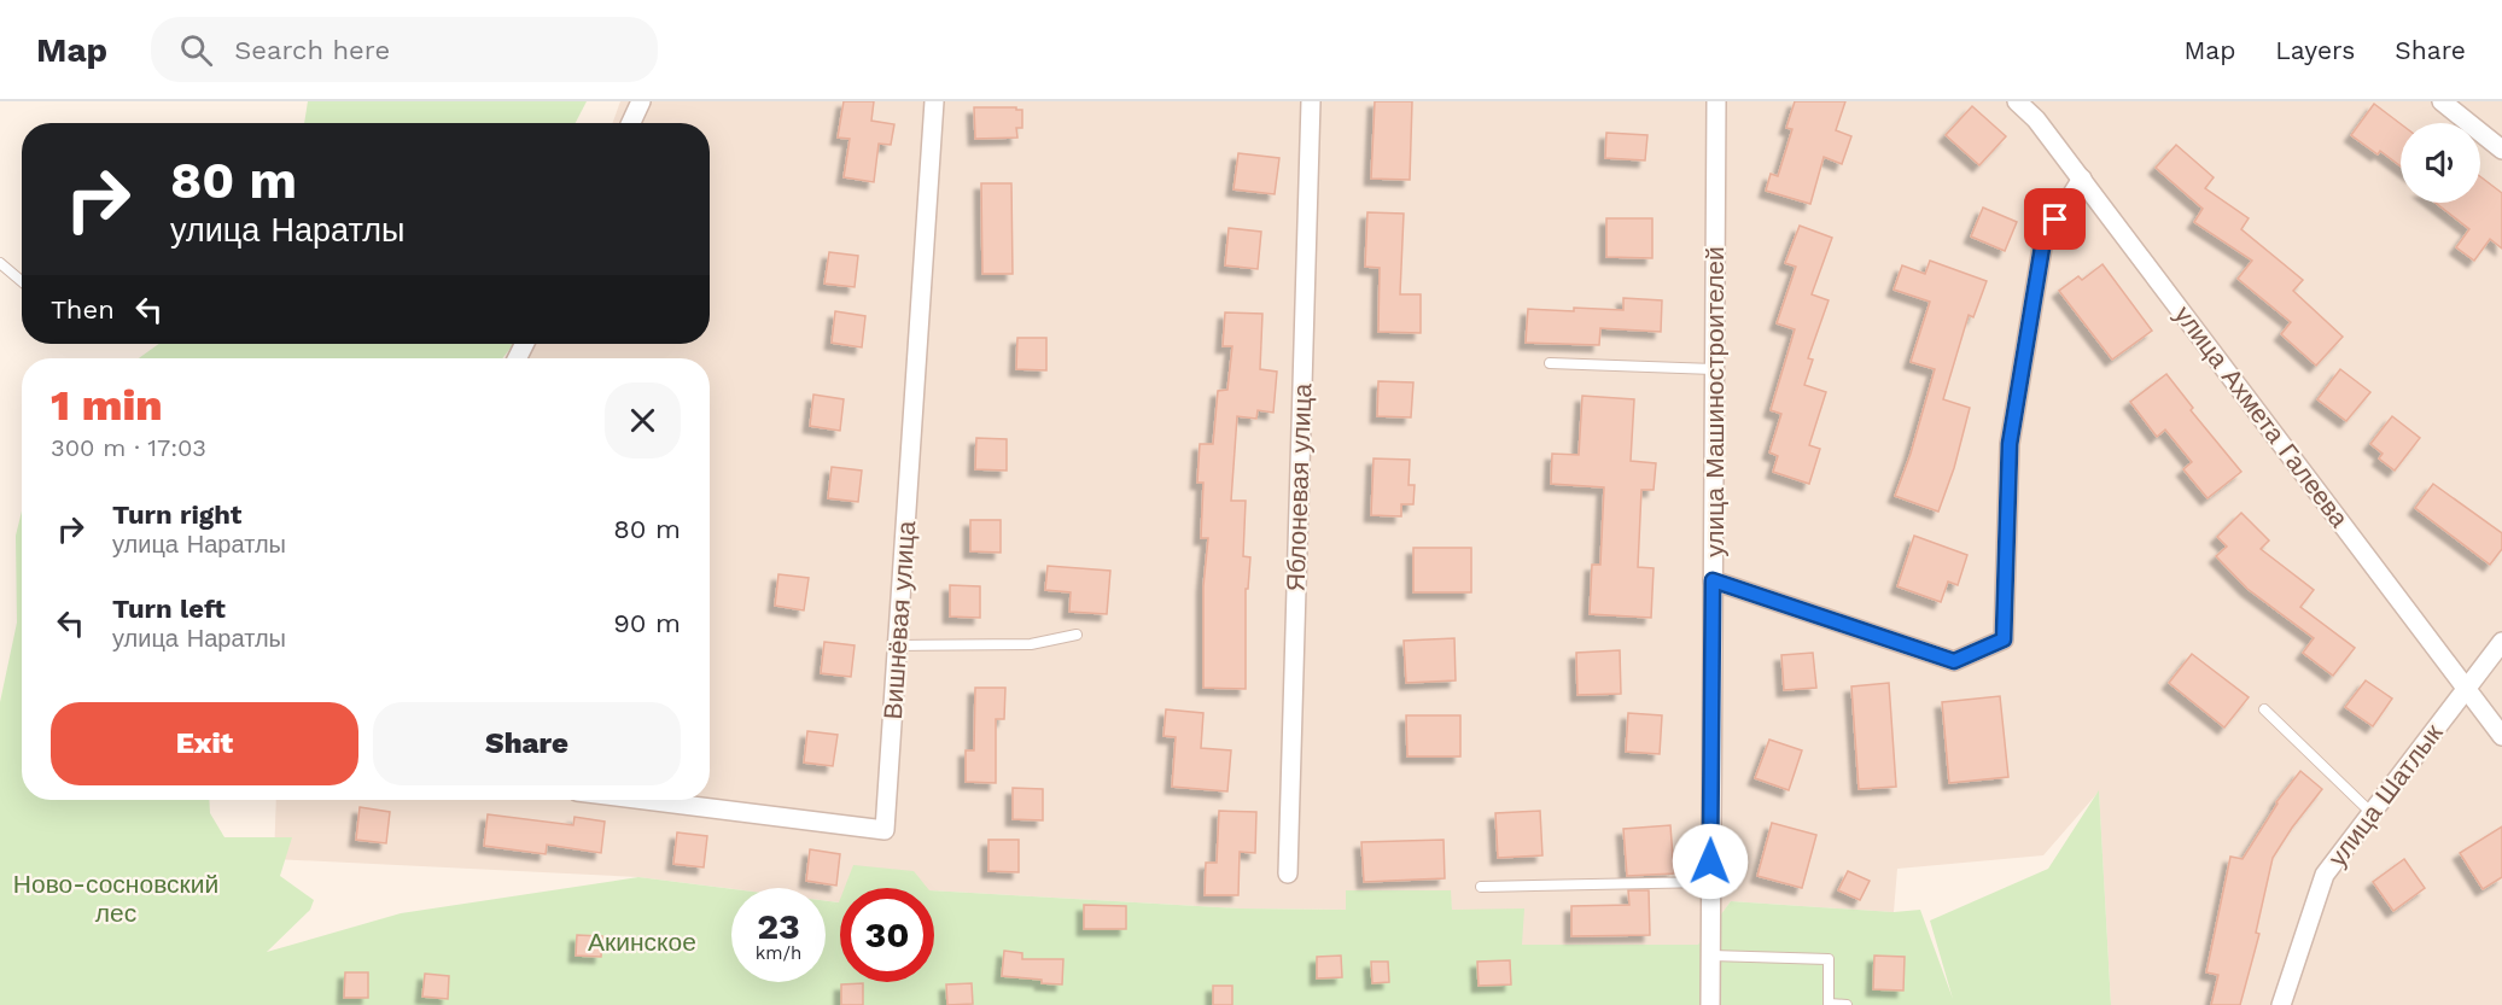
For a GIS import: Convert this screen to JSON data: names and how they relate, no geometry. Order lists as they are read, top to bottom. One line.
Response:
{"streets":{"street":["улица Машиностроителей","улица Ахмета Галеева","Яблоневая улица","Вишнёвая улица","улица Шатлык"]},"crossings":[["улица Ахмета Галеева","улица Шатлык"]],"parks":["Ново-сосновский лес","Акинское"],"page":{"header":"Map","search":"Search here","nav":["Map","Layers","Share"],"turn":["80 m","улица Наратлы"],"then":"Then","heading":["1 min","300 m · 17:03"],"list":[{"name":"Turn right","note":"улица Наратлы","value":"80 m"},{"name":"Turn left","note":"улица Наратлы","value":"90 m"}],"buttons":["Exit","Share"],"speed":"23 km/h","limit":"30"}}
